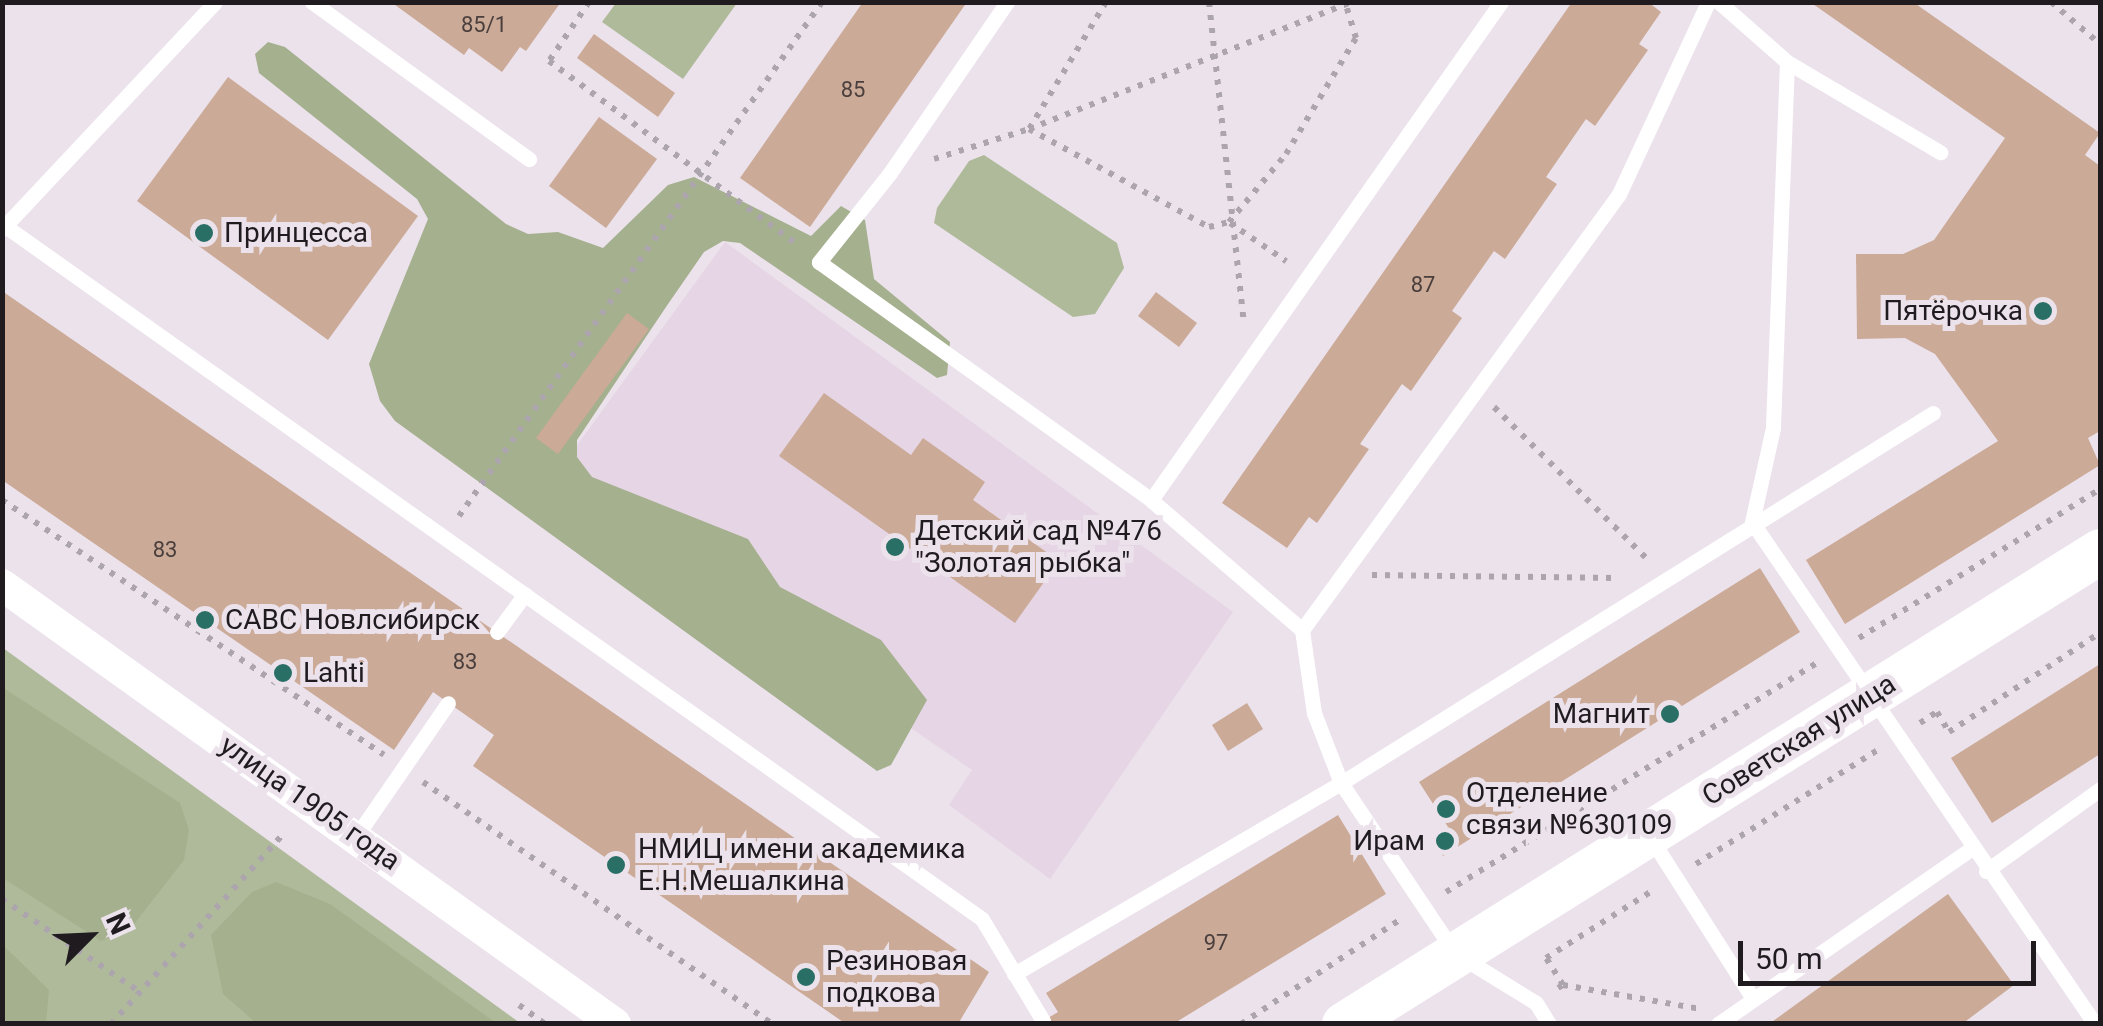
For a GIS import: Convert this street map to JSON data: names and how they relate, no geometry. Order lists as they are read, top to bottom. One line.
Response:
{"streets":{"street":["Советская улица","улица 1905 года"]},"places":["Принцесса","Пятёрочка","Детский сад №476 \"Золотая рыбка\"","САВС Новлсибирск","Lahti","Магнит","Отделение связи №630109","Ирам","НМИЦ имени академика Е.Н.Мешалкина","Резиновая подкова"],"house_numbers":["85/1","85","87","83","83","97"],"scale_bar":"50 m","north":"top right"}
